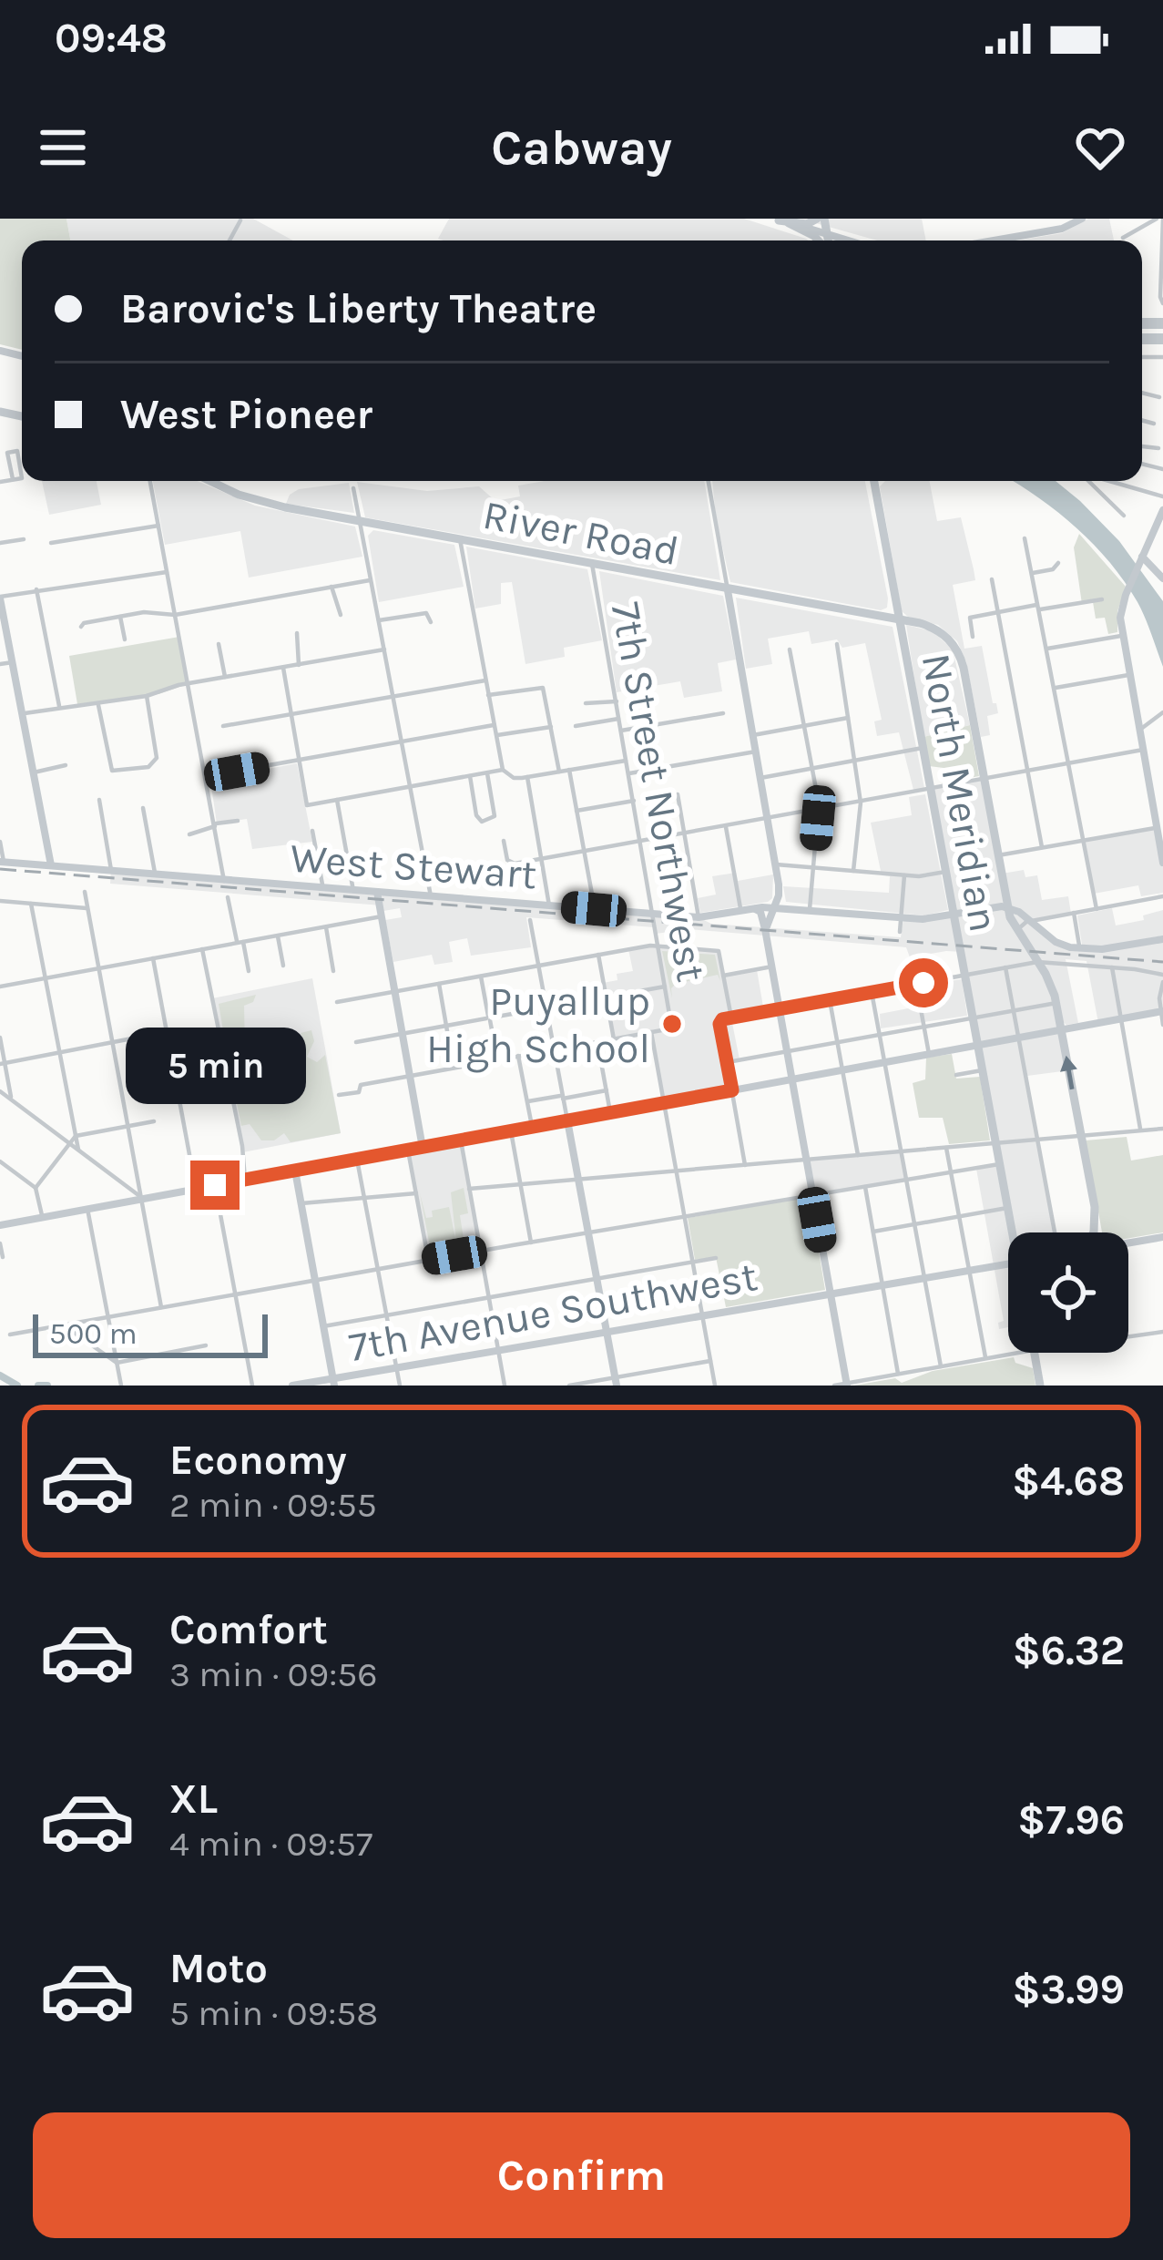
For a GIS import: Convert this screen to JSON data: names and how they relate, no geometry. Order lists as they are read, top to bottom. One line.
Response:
{"streets":{"main road":["River Road","North Meridian"],"street":["7th Street Northwest","West Stewart","7th Avenue Southwest"]},"crossings":[["River Road","7th Street Northwest"],["River Road","North Meridian"],["7th Street Northwest","West Stewart"],["North Meridian","West Stewart"]],"places":["Puyallup High School"],"scale_bar":"500 m","page":{"status":"09:48","header":"Cabway","banner":["Barovic's Liberty Theatre","West Pioneer"],"bubble":"5 min","scale":"500 m","list":[{"name":"Economy","note":"2 min · 09:55","value":"$4.68"},{"name":"Comfort","note":"3 min · 09:56","value":"$6.32"},{"name":"XL","note":"4 min · 09:57","value":"$7.96"},{"name":"Moto","note":"5 min · 09:58","value":"$3.99"}],"buttons":"Confirm"}}
